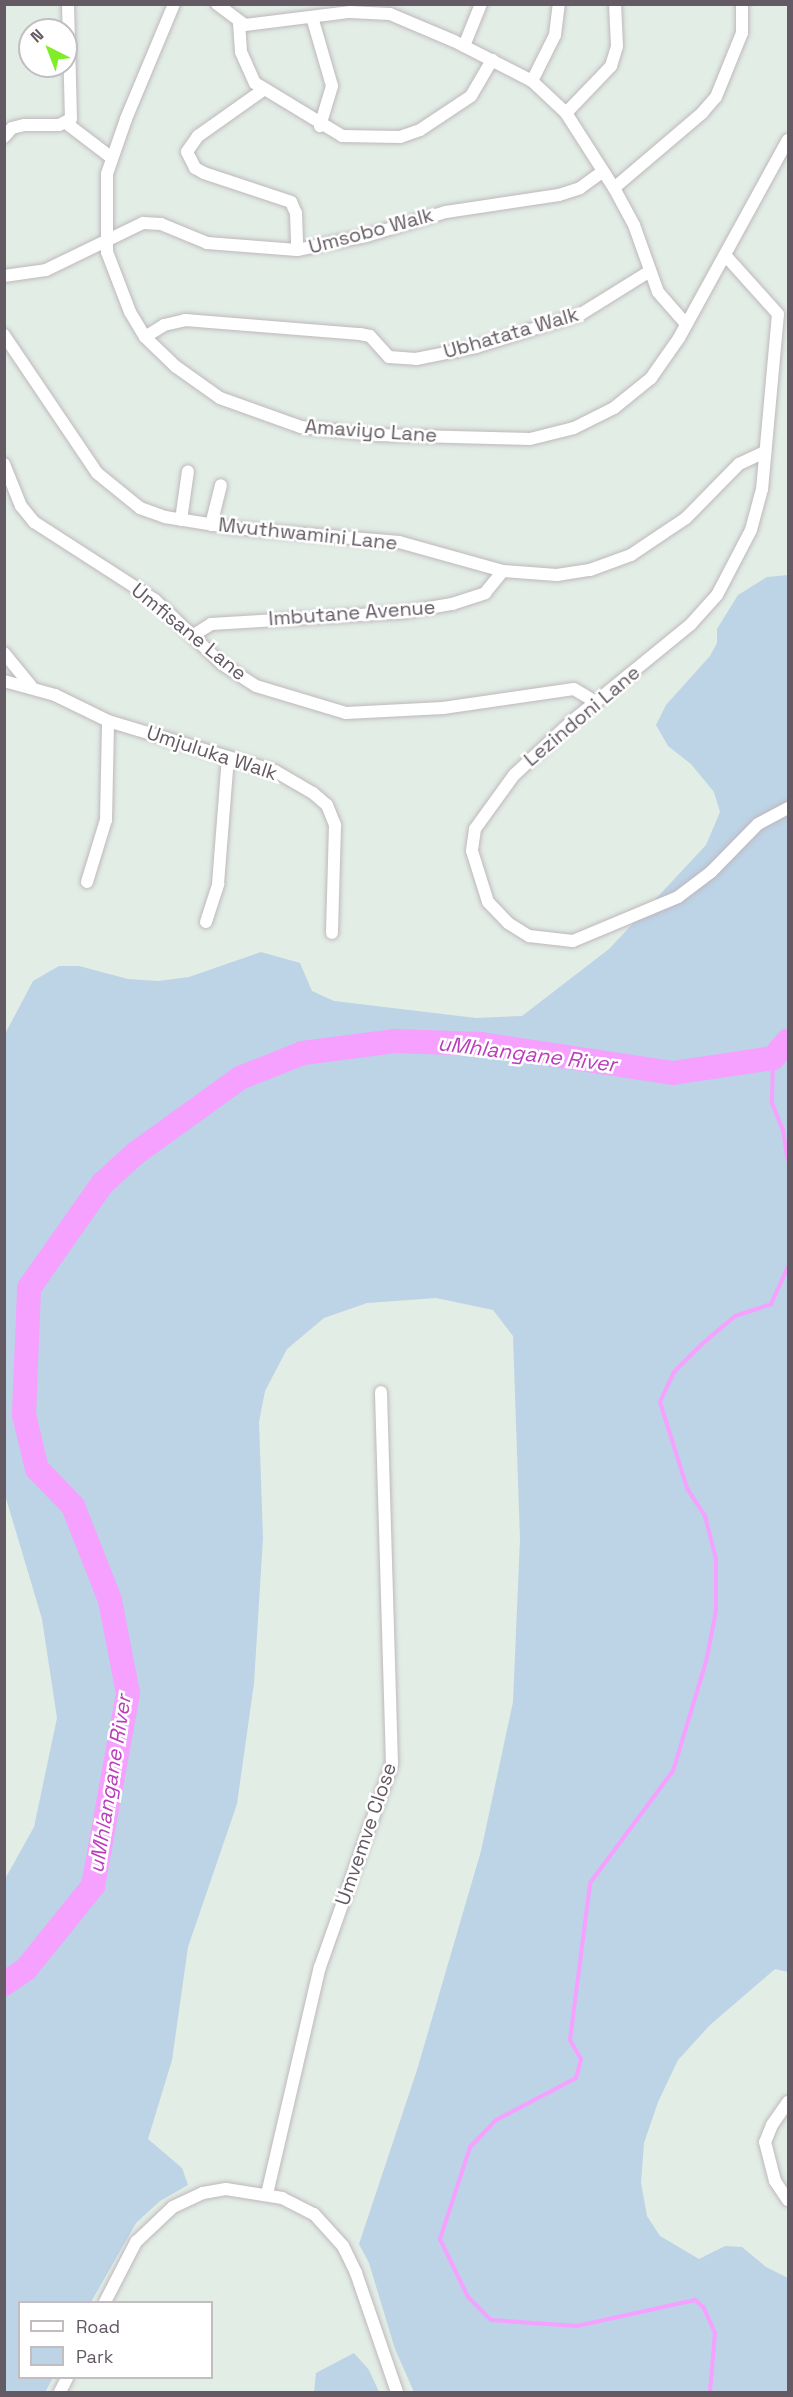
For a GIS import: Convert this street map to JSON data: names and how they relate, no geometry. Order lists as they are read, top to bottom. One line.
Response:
{"streets":{"street":["Umsobo Walk","Ubhatata Walk","Amaviyo Lane","Mvuthwamini Lane","Imbutane Avenue","Umfisane Lane","Lezindoni Lane","Umjuluka Walk","Umvemve Close"]},"crossings":[["Umsobo Walk","Amaviyo Lane"],["Ubhatata Walk","Amaviyo Lane"],["Mvuthwamini Lane","Imbutane Avenue"],["Mvuthwamini Lane","Lezindoni Lane"],["Imbutane Avenue","Umfisane Lane"],["Umfisane Lane","Lezindoni Lane"]],"water":["uMhlangane River"],"legend":["Road","Park"],"north":"top left"}
